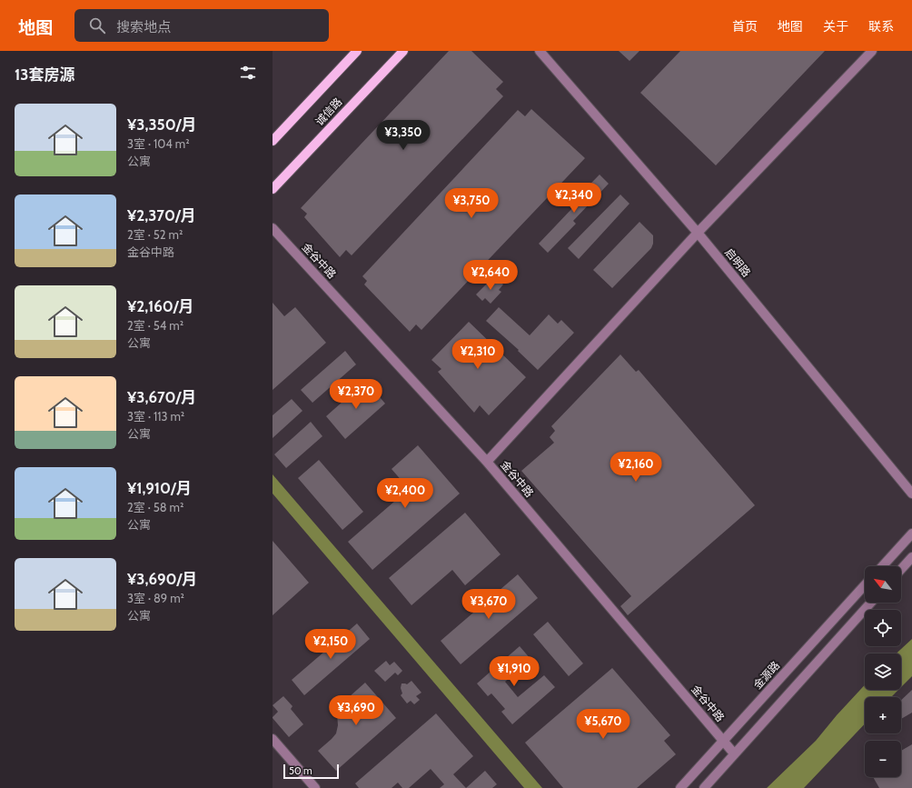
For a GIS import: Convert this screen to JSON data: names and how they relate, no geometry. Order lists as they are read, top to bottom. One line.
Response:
{"streets":{"main road":["诚信路"],"street":["金谷中路","启明路","金源路"]},"crossings":[["金谷中路","金源路"]],"scale_bar":"50 m","north":"top left","page":{"header":"地图","search":"搜索地点","nav":["首页","地图","关于","联系"],"heading":"13套房源","list":[{"name":"¥3,350/月","note":"3室 · 104 m² · 公寓"},{"name":"¥2,370/月","note":"2室 · 52 m² · 金谷中路"},{"name":"¥2,160/月","note":"2室 · 54 m² · 公寓"},{"name":"¥3,670/月","note":"3室 · 113 m² · 公寓"},{"name":"¥1,910/月","note":"2室 · 58 m² · 公寓"},{"name":"¥3,690/月","note":"3室 · 89 m² · 公寓"}],"price":["¥3,350","¥2,340","¥3,750","¥2,640","¥2,310","¥2,370","¥2,160","¥2,400","¥3,670","¥2,150","¥1,910","¥3,690","¥5,670"],"map_buttons":["+","−"],"scale":"50 m"}}
